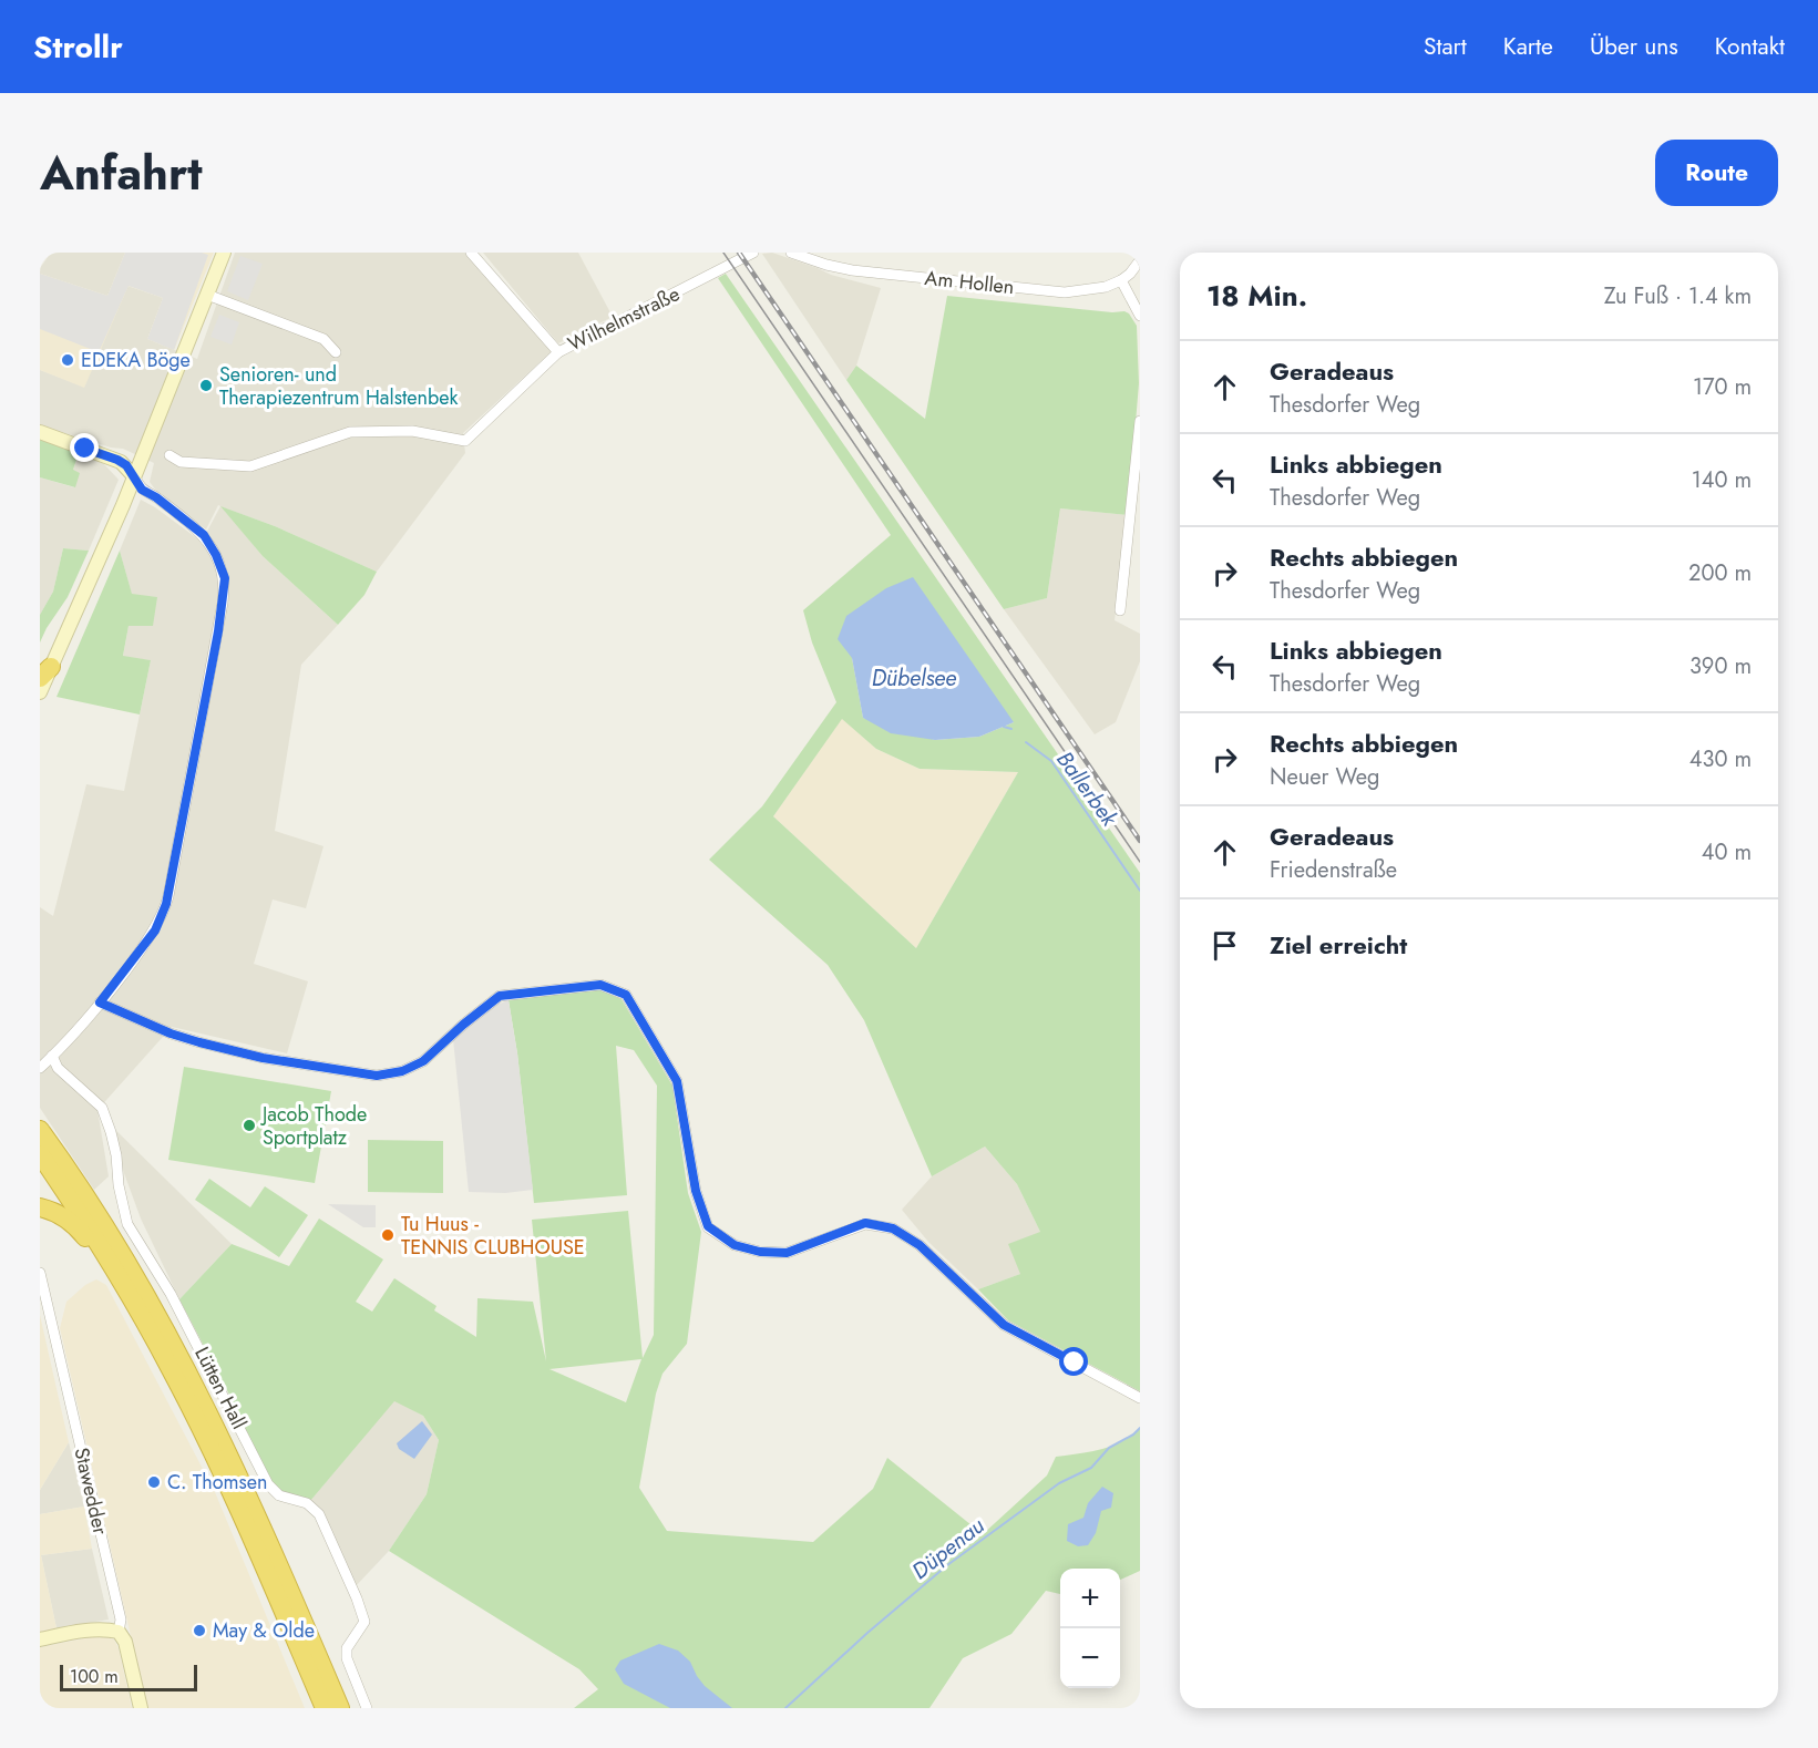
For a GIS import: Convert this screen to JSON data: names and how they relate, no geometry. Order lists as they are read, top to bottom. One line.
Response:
{"streets":{"main road":["Stawedder"],"street":["Am Hollen","Wilhelmstraße","Lütten Hall"]},"water":["Dübelsee","Ballerbek","Düpenau"],"places":["EDEKA Böge","Senioren- und Therapiezentrum Halstenbek","Jacob Thode Sportplatz","Tu Huus - TENNIS CLUBHOUSE","C. Thomsen","May & Olde"],"scale_bar":"100 m","page":{"header":"Strollr","nav":["Start","Karte","Über uns","Kontakt"],"title":"Anfahrt","buttons":"Route","heading":["18 Min.","Zu Fuß · 1.4 km"],"list":[["Geradeaus","Thesdorfer Weg","170 m"],["Links abbiegen","Thesdorfer Weg","140 m"],["Rechts abbiegen","Thesdorfer Weg","200 m"],["Links abbiegen","Thesdorfer Weg","390 m"],["Rechts abbiegen","Neuer Weg","430 m"],["Geradeaus","Friedenstraße","40 m"],"Ziel erreicht"],"map_buttons":["+","−"],"scale":"100 m"}}
